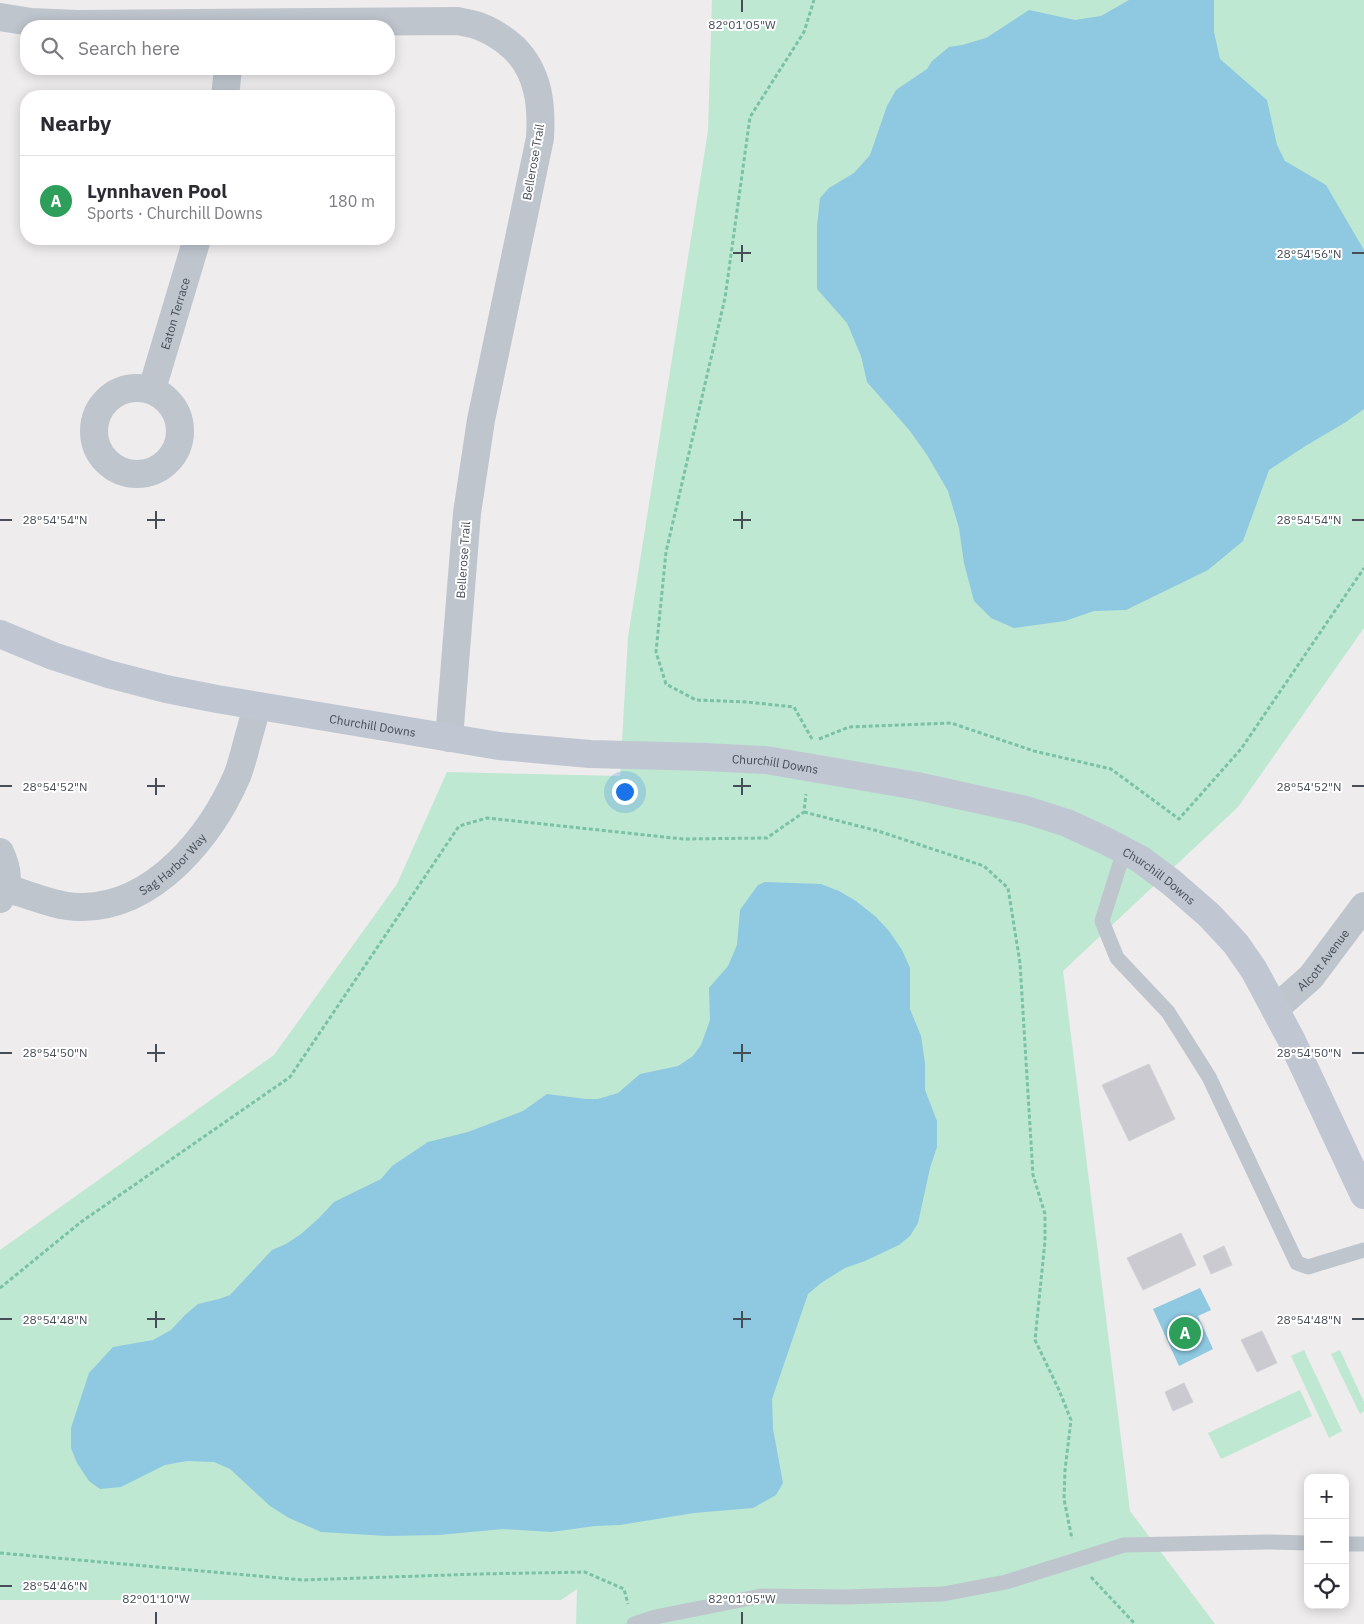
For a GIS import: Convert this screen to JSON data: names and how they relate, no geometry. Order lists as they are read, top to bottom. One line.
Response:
{"streets":{"street":["Bellerose Trail","Eaton Terrace","Churchill Downs","Sag Harbor Way","Alcott Avenue"]},"crossings":[["Bellerose Trail","Churchill Downs"],["Churchill Downs","Sag Harbor Way"],["Churchill Downs","Alcott Avenue"]],"page":{"search":"Search here","heading":"Nearby","list":[{"mark":"A","name":"Lynnhaven Pool","note":"Sports · Churchill Downs","value":"180 m"}],"pins":"A","map_buttons":["+","−"]},"coordinates":["82°01'05\"W","28°54'56\"N","28°54'54\"N","28°54'52\"N","28°54'50\"N","28°54'48\"N","28°54'46\"N","82°01'10\"W"]}
